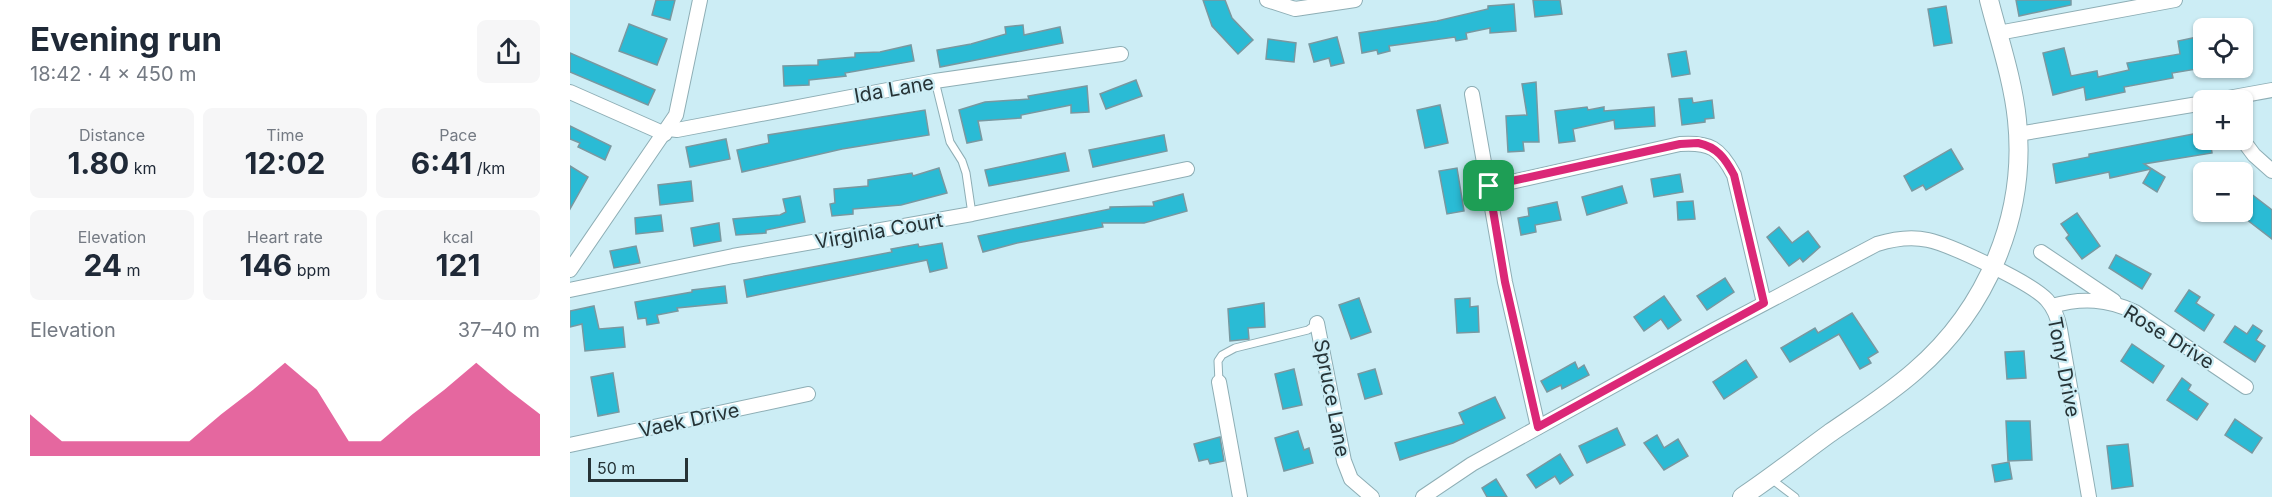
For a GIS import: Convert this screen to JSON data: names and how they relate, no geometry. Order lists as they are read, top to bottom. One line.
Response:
{"streets":{"street":["Ida Lane","Virginia Court","Rose Drive","Tony Drive","Spruce Lane","Vaek Drive"]},"crossings":[["Rose Drive","Tony Drive"]],"scale_bar":"50 m","page":{"heading":["Evening run","18:42 · 4 × 450 m"],"map_buttons":["+","−"],"stats":[["Distance","1.80 km"],["Time","12:02"],["Pace","6:41 /km"],["Elevation","24 m"],["Heart rate","146 bpm"],["kcal","121"]],"chart":["Elevation","37–40 m"],"scale":"50 m"}}
